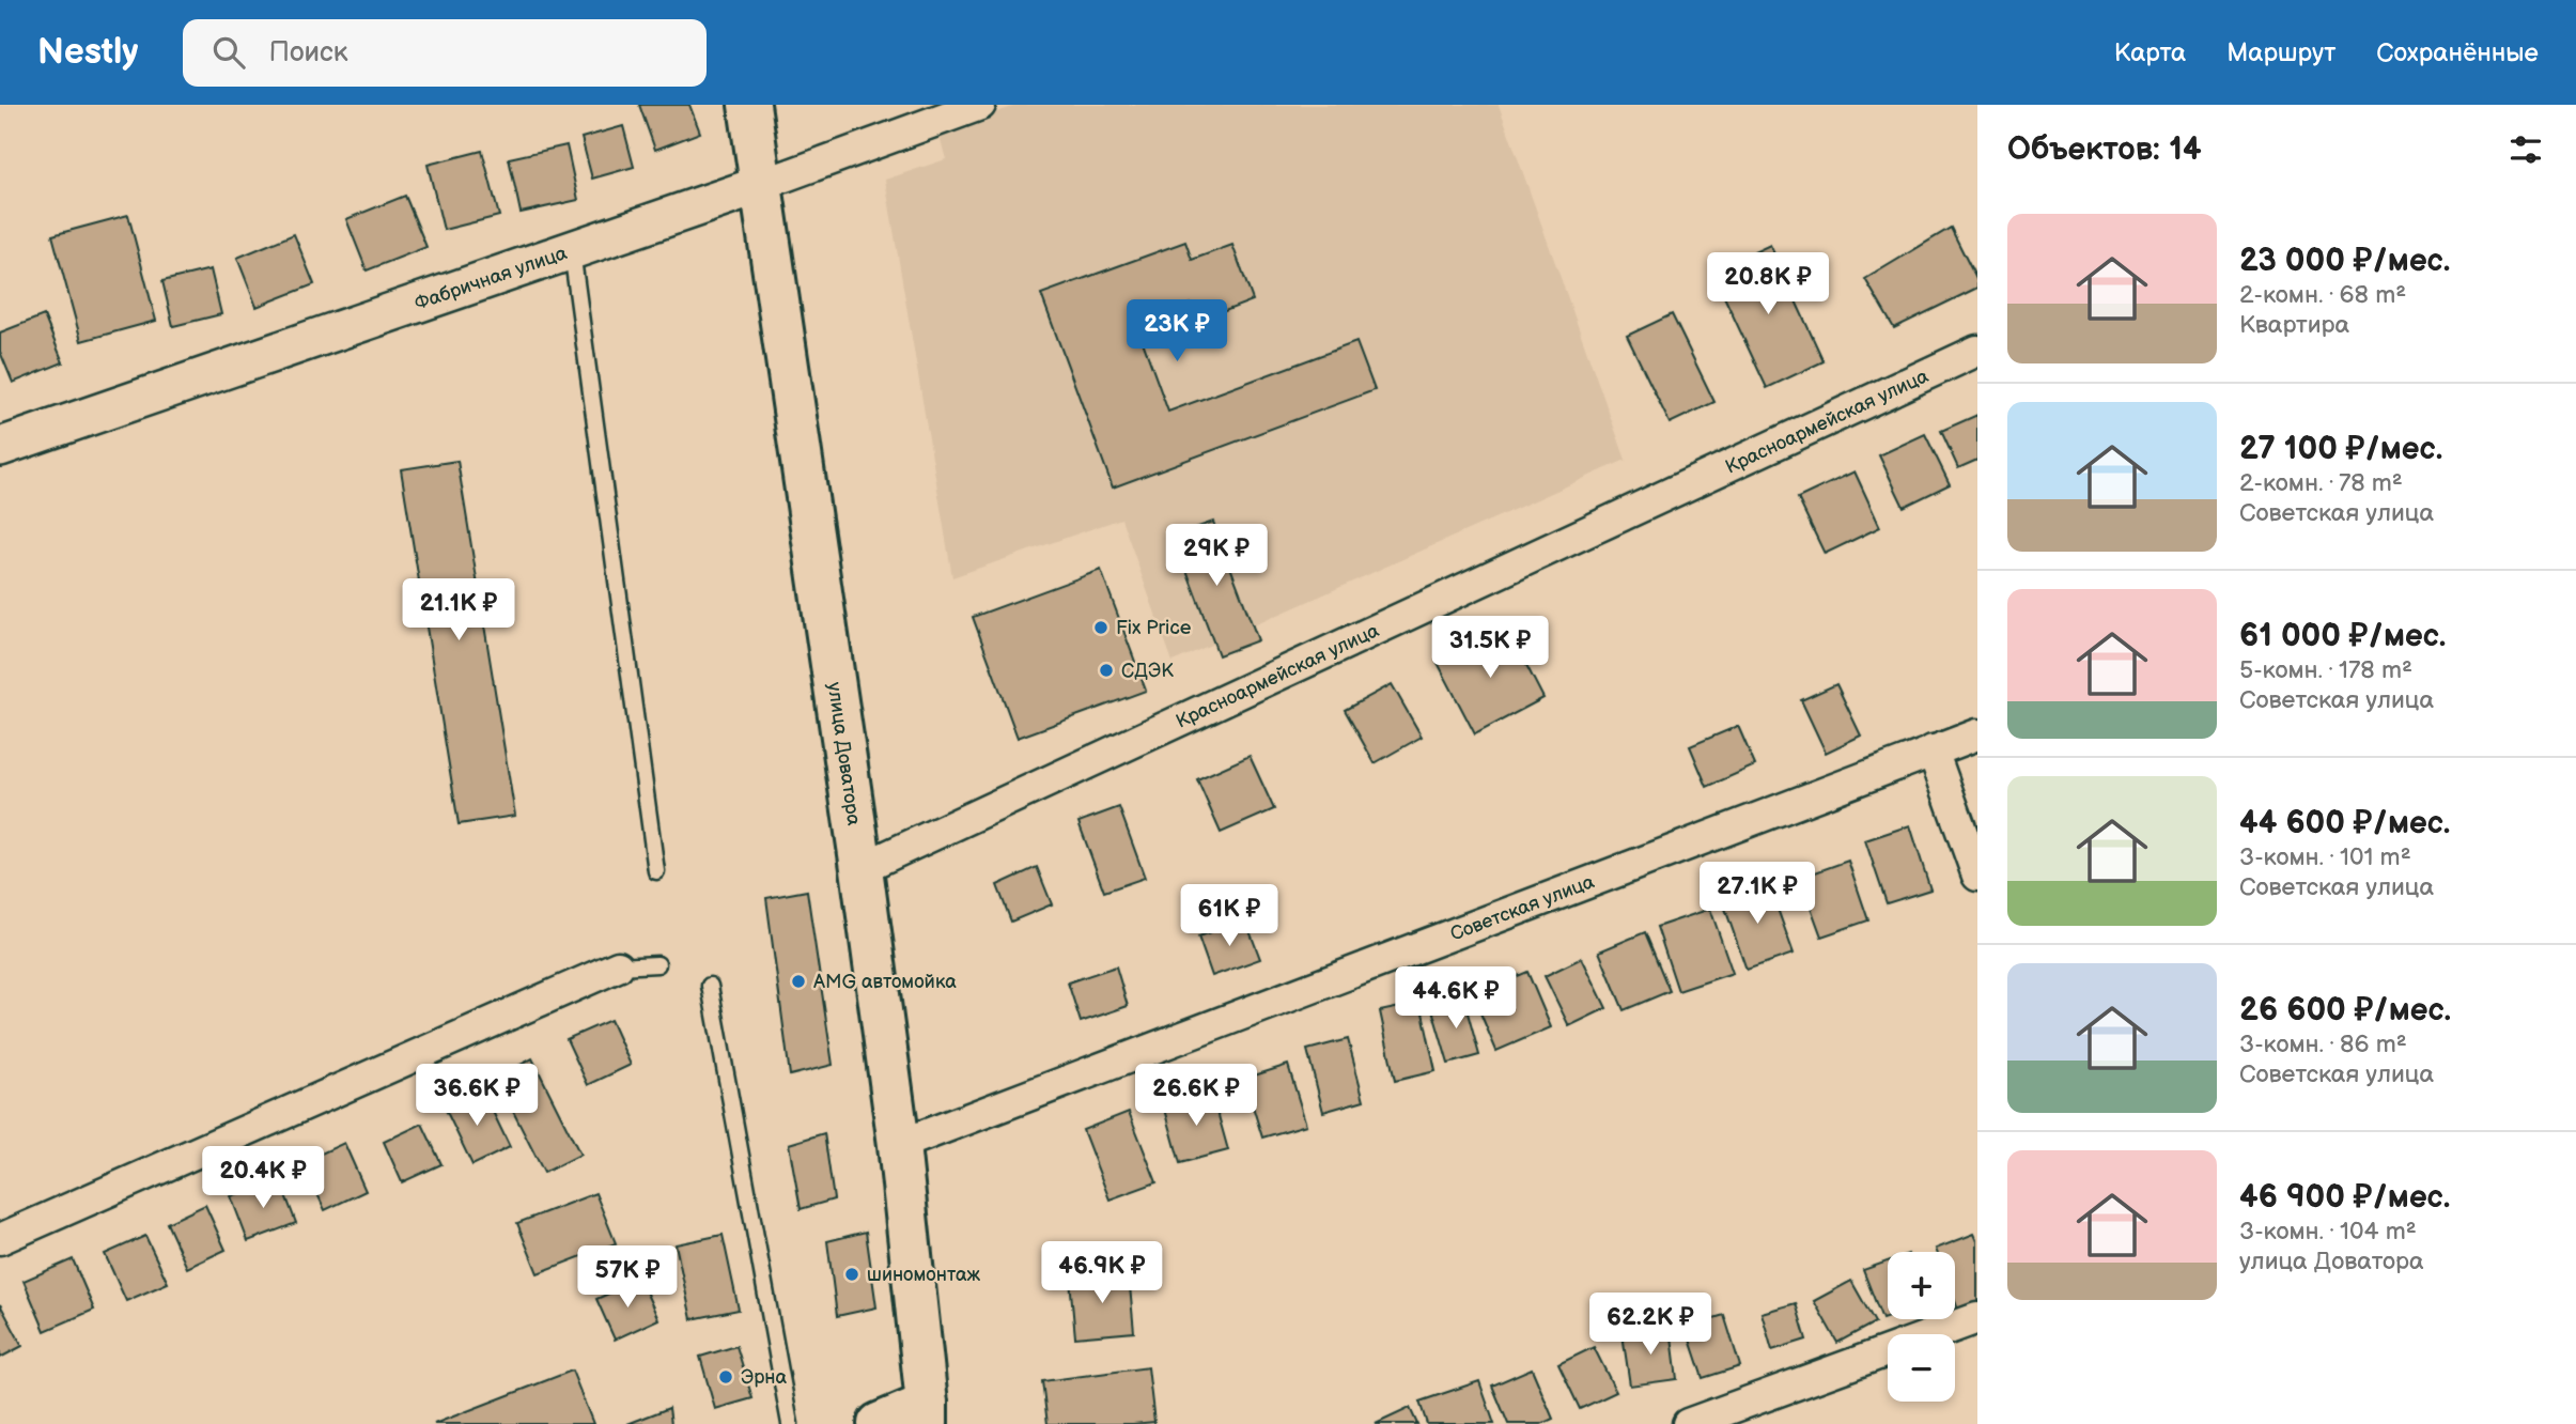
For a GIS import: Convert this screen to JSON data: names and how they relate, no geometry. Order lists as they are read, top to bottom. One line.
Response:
{"streets":{"main road":["улица Доватора"],"street":["Фабричная улица","Красноармейская улица","Советская улица"]},"crossings":[["Фабричная улица","улица Доватора"],["Красноармейская улица","улица Доватора"],["улица Доватора","Советская улица"]],"places":["Fix Price","СДЭК","AMG автомойка","шиномонтаж","Эрна"],"page":{"header":"Nestly","search":"Поиск","nav":["Карта","Маршрут","Сохранённые"],"heading":"Объектов: 14","list":[{"name":"23 000 ₽/мес.","note":"2-комн. · 68 m² · Квартира"},{"name":"27 100 ₽/мес.","note":"2-комн. · 78 m² · Советская улица"},{"name":"61 000 ₽/мес.","note":"5-комн. · 178 m² · Советская улица"},{"name":"44 600 ₽/мес.","note":"3-комн. · 101 m² · Советская улица"},{"name":"26 600 ₽/мес.","note":"3-комн. · 86 m² · Советская улица"},{"name":"46 900 ₽/мес.","note":"3-комн. · 104 m² · улица Доватора"}],"price":["20.8K ₽","23K ₽","29K ₽","21.1K ₽","31.5K ₽","27.1K ₽","61K ₽","44.6K ₽","36.6K ₽","26.6K ₽","20.4K ₽","46.9K ₽","57K ₽","62.2K ₽"],"map_buttons":["+","−"]}}
